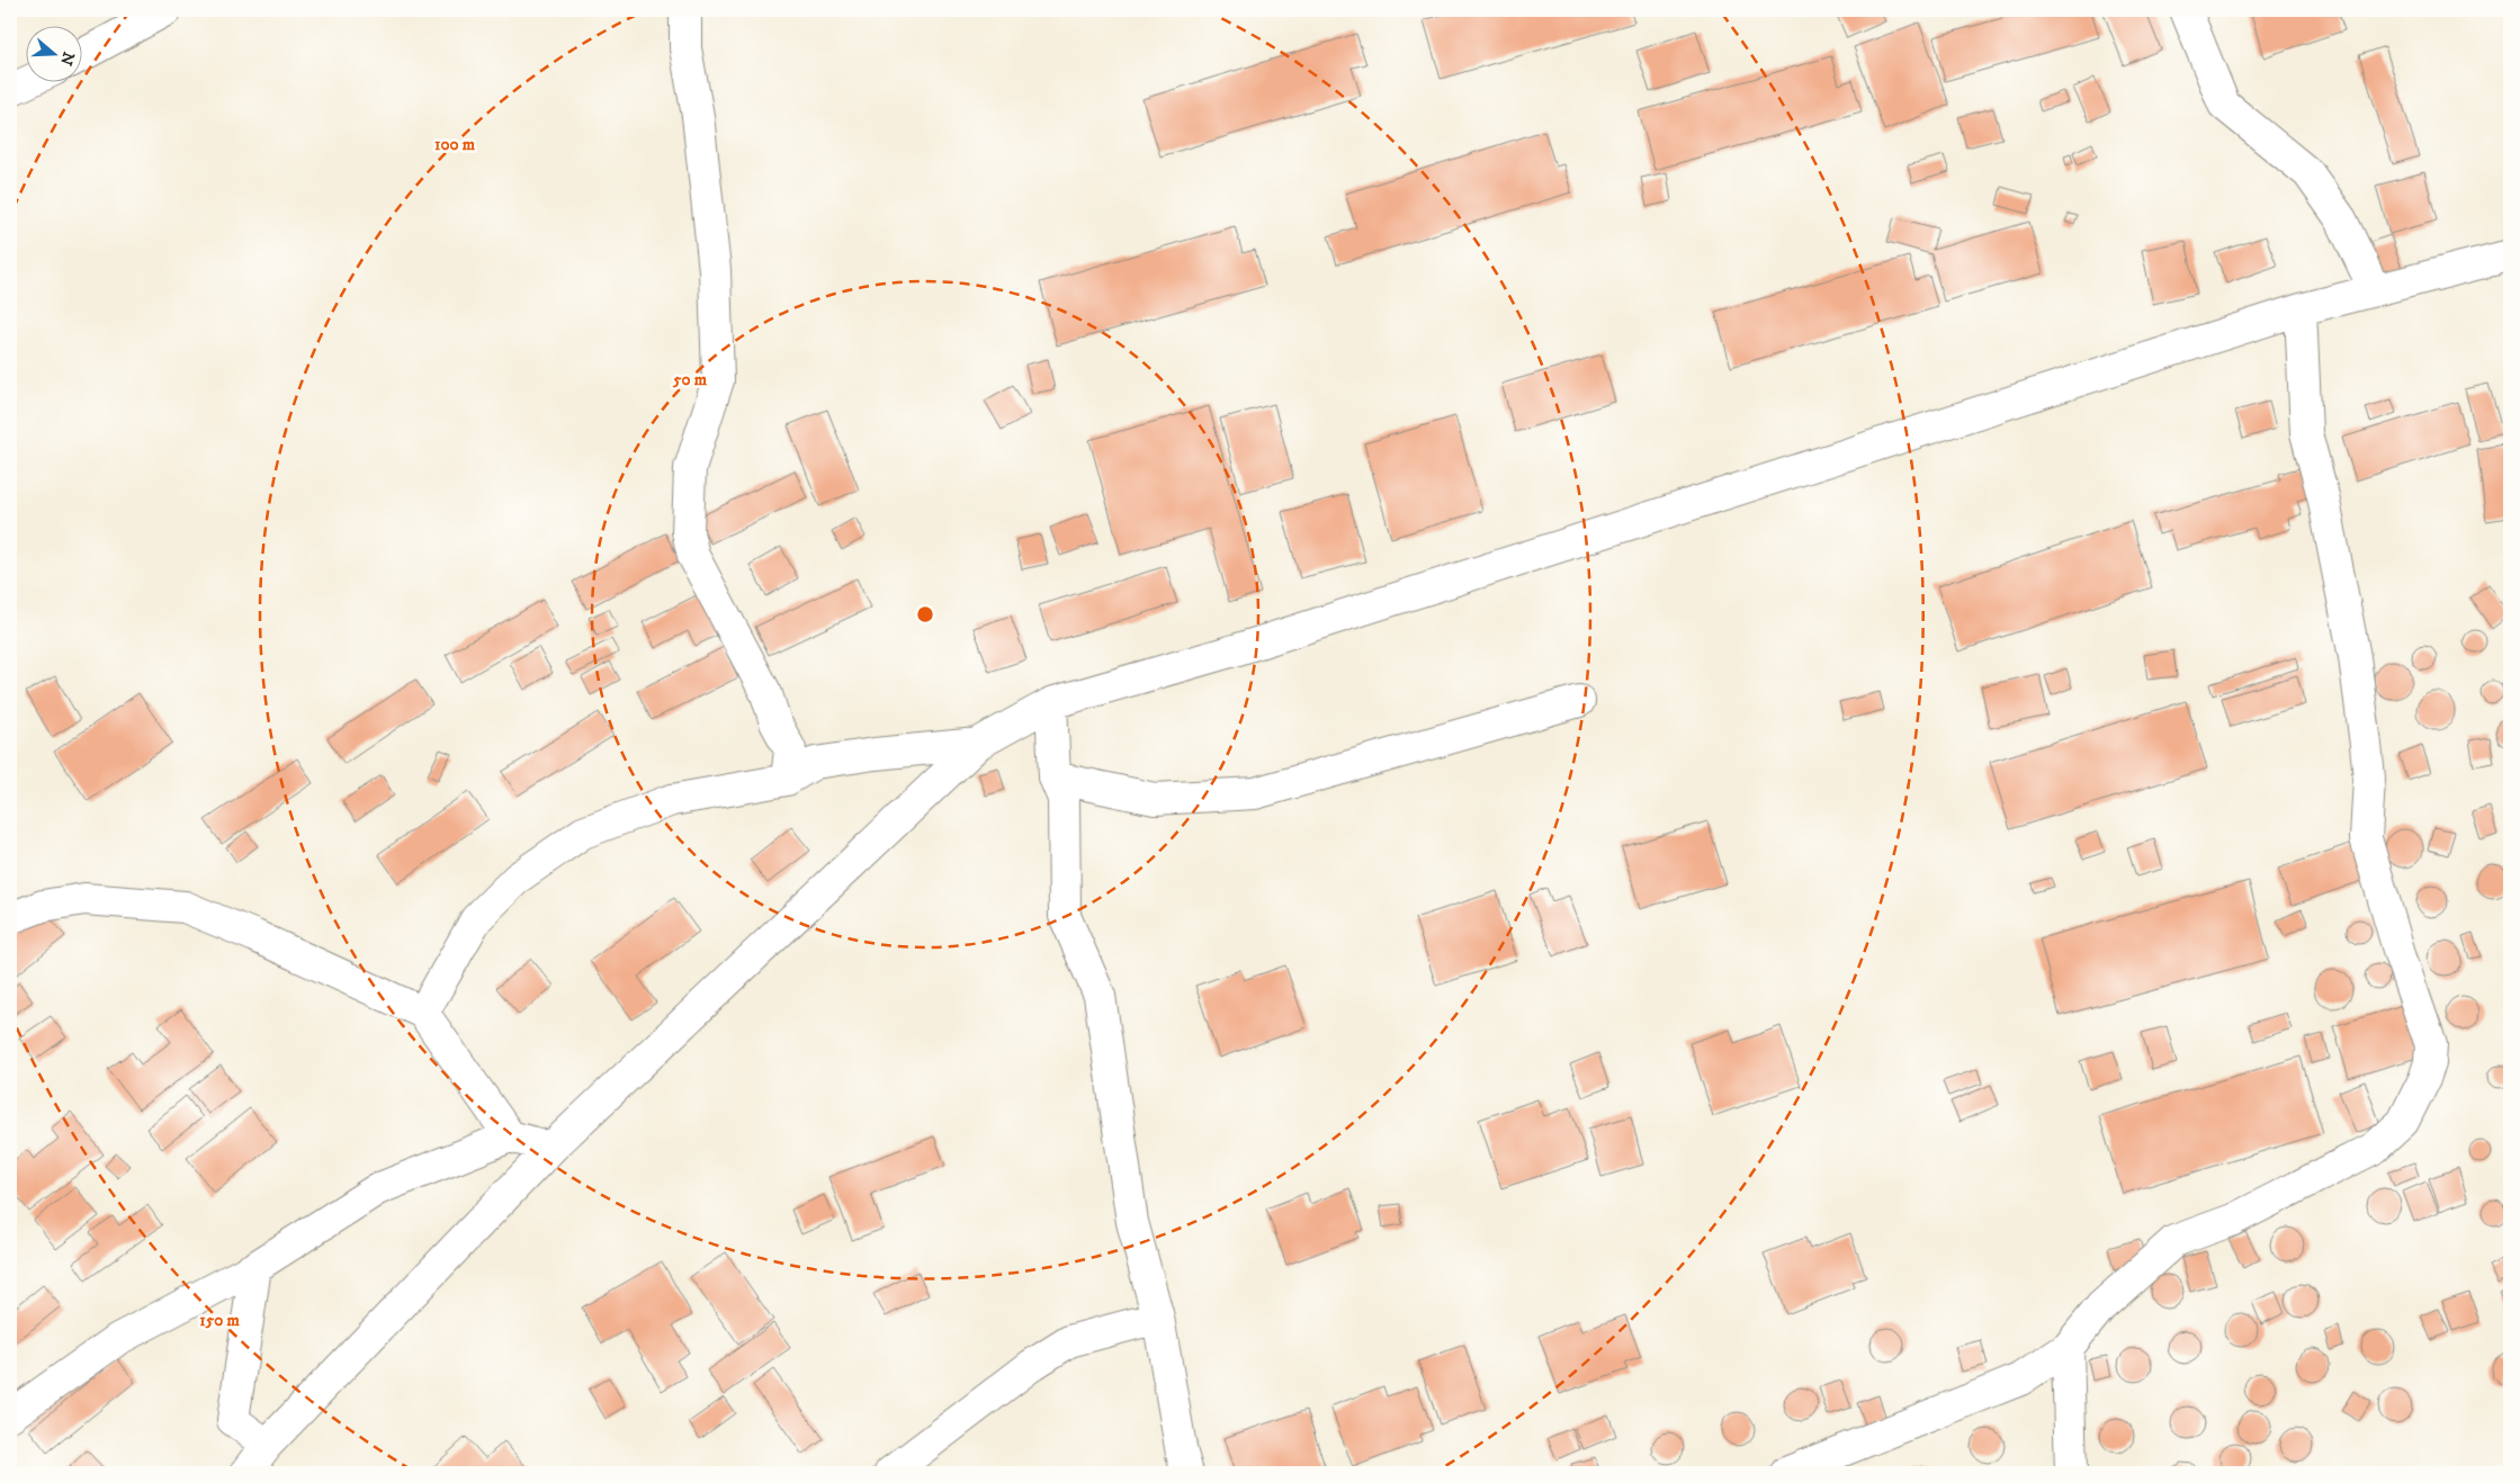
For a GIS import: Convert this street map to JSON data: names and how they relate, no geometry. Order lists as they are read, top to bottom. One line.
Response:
{"north":"right","rings":["100 m","50 m","150 m"]}
